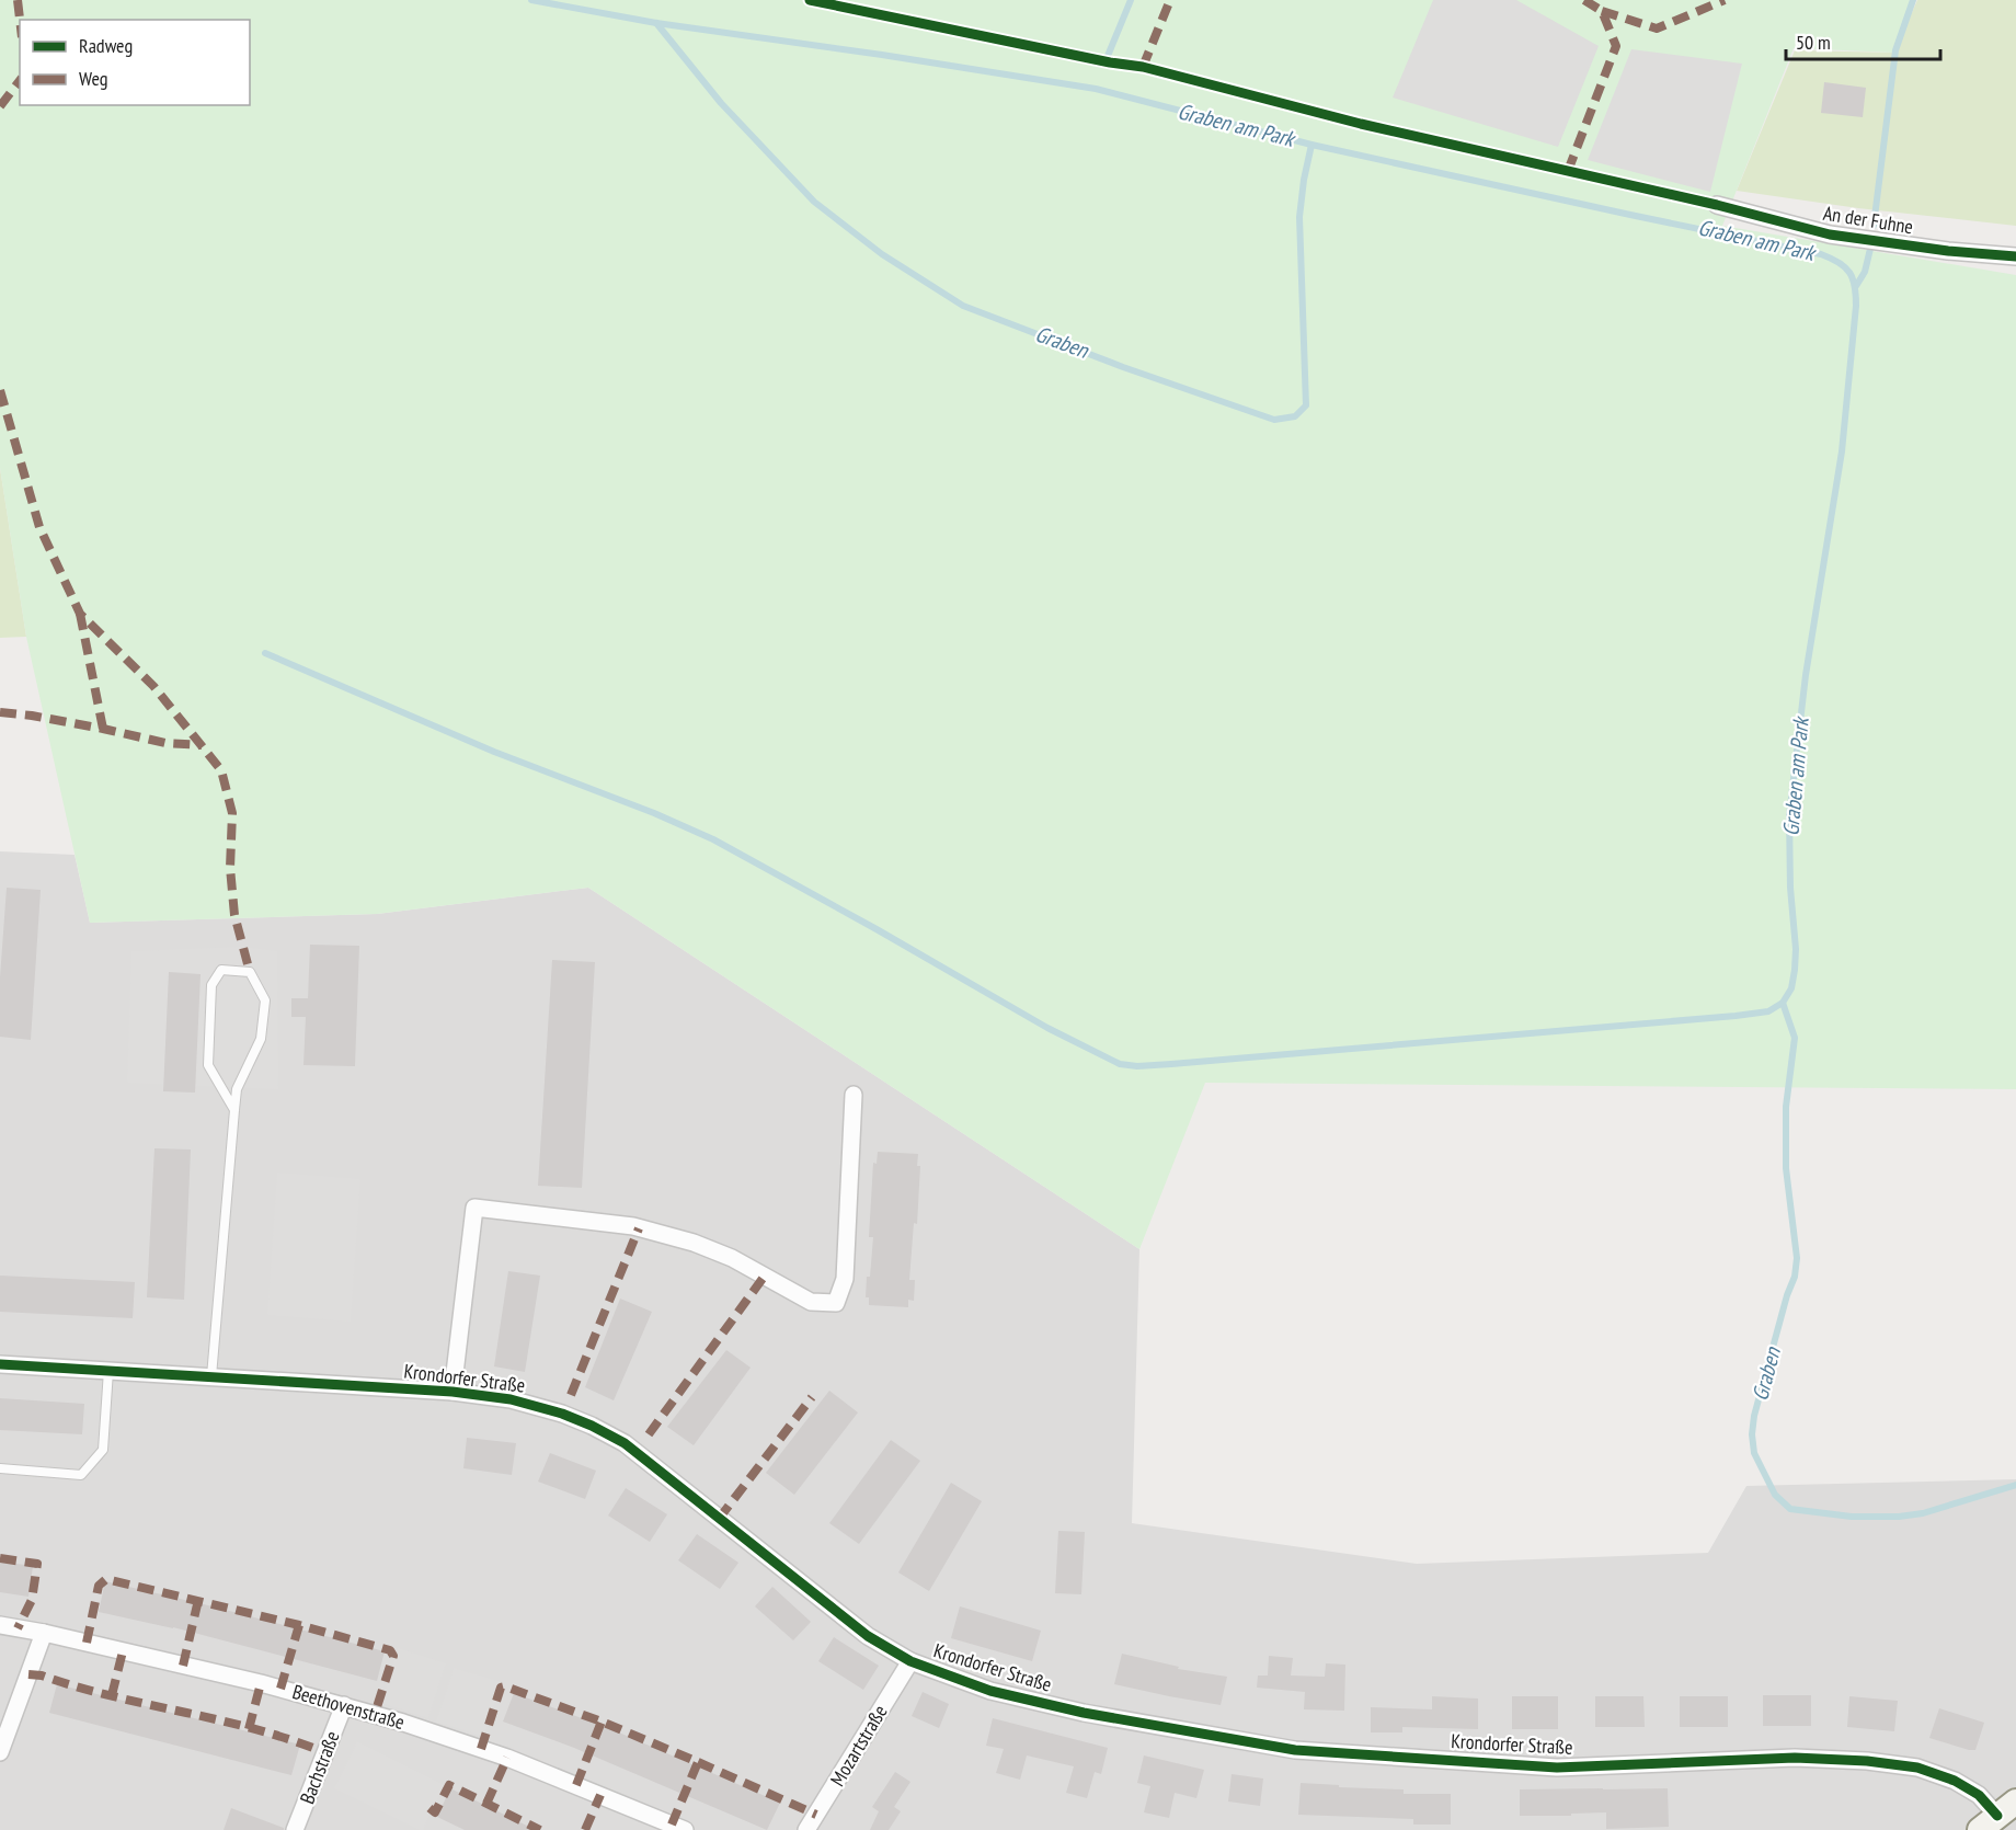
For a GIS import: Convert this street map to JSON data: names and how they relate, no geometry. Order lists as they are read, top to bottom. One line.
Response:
{"streets":{"street":["An der Fuhne","Krondorfer Straße","Beethovenstraße","Mozartstraße","Bachstraße"]},"crossings":[["Krondorfer Straße","Mozartstraße"],["Beethovenstraße","Bachstraße"]],"water":["Graben am Park","Graben"],"legend":["Radweg","Weg"],"scale_bar":"50 m"}
